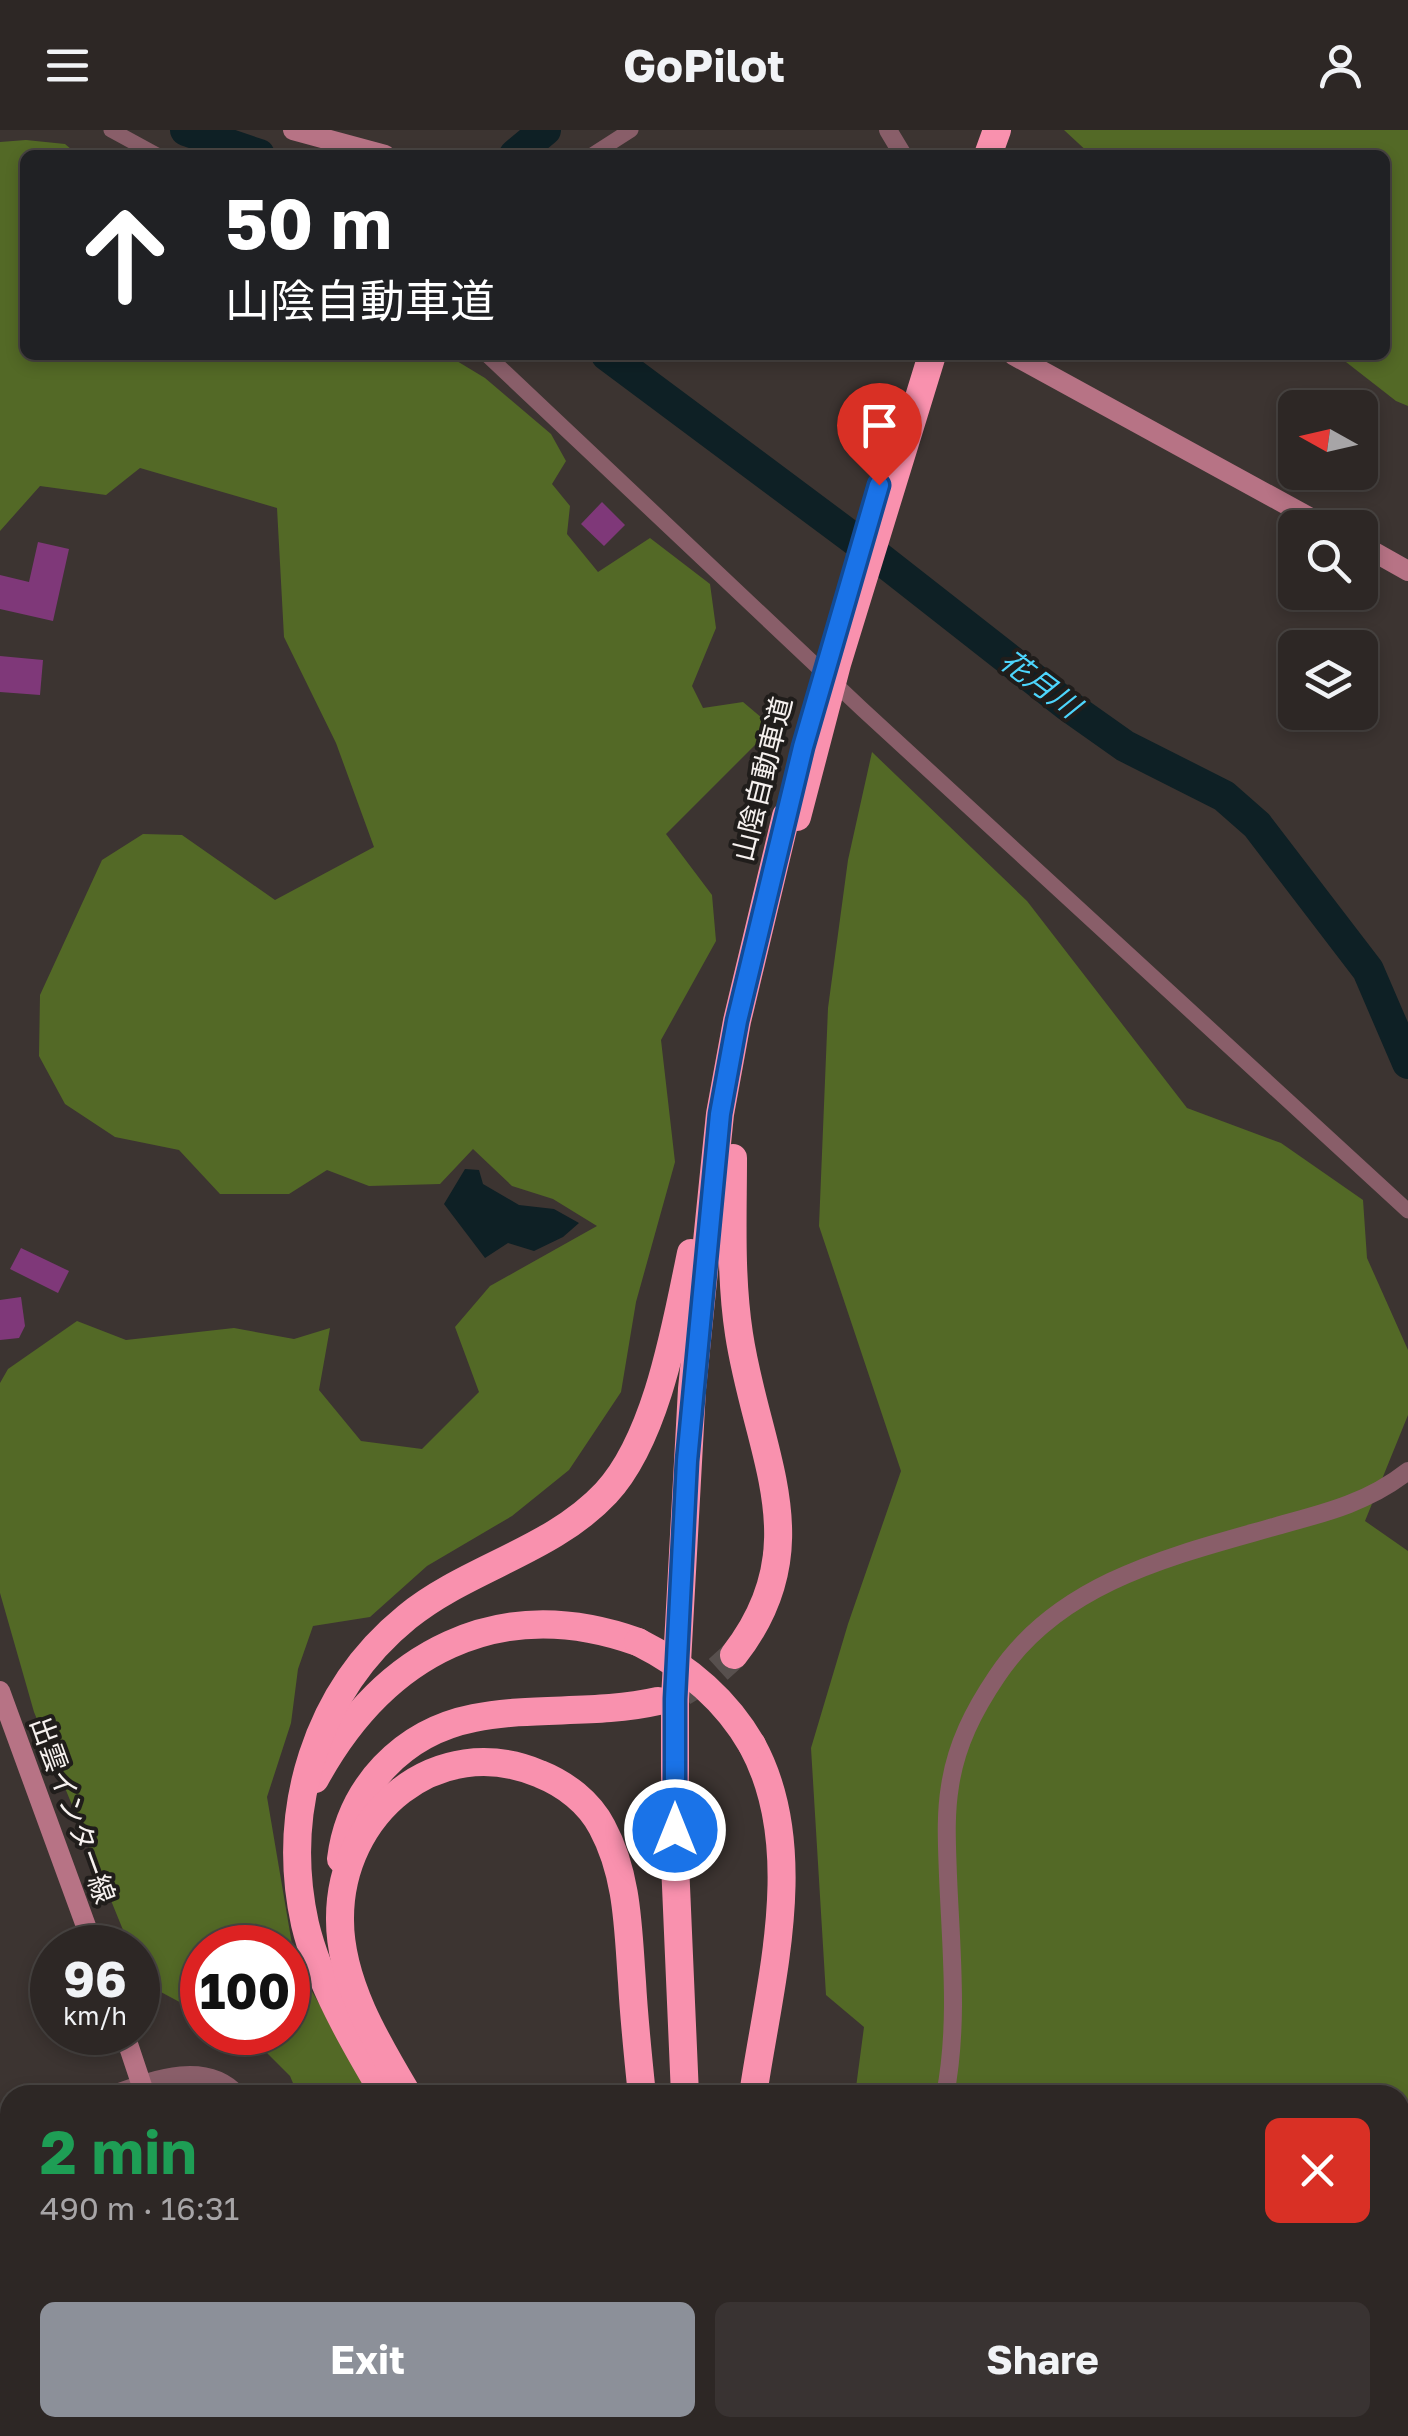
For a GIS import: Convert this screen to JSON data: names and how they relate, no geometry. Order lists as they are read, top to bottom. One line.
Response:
{"streets":{"highway":["山陰自動車道"],"main road":["出雲インター線"]},"water":["花月川"],"north":"left","page":{"header":"GoPilot","turn":["50 m","山陰自動車道"],"speed":"96 km/h","limit":"100","heading":["2 min","490 m · 16:31"],"buttons":["Exit","Share"]}}
